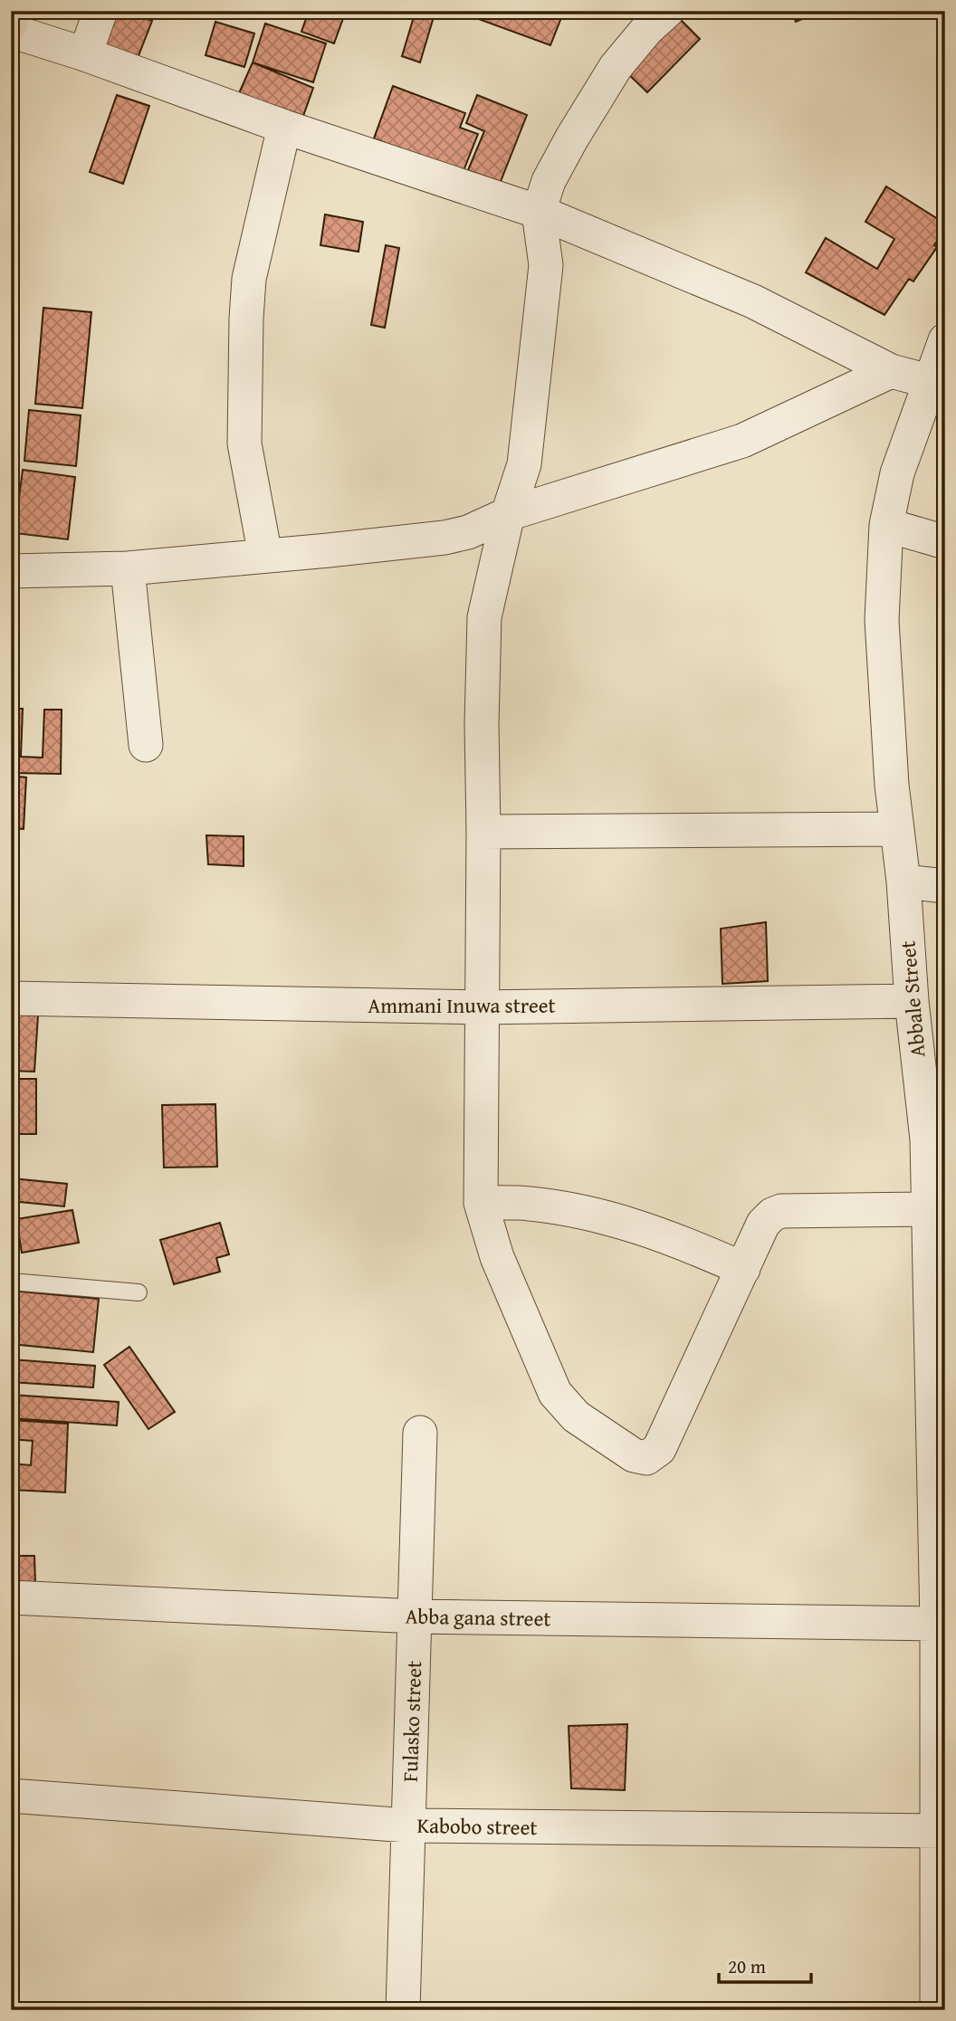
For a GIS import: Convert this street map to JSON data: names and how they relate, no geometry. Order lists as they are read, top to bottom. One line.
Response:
{"streets":{"street":["Abbale Street","Ammani Inuwa street","Abba gana street","Fulasko street","Kabobo street"]},"crossings":[["Abbale Street","Ammani Inuwa street"],["Abbale Street","Abba gana street"],["Abbale Street","Kabobo street"],["Abba gana street","Fulasko street"],["Fulasko street","Kabobo street"]],"scale_bar":"20 m"}
